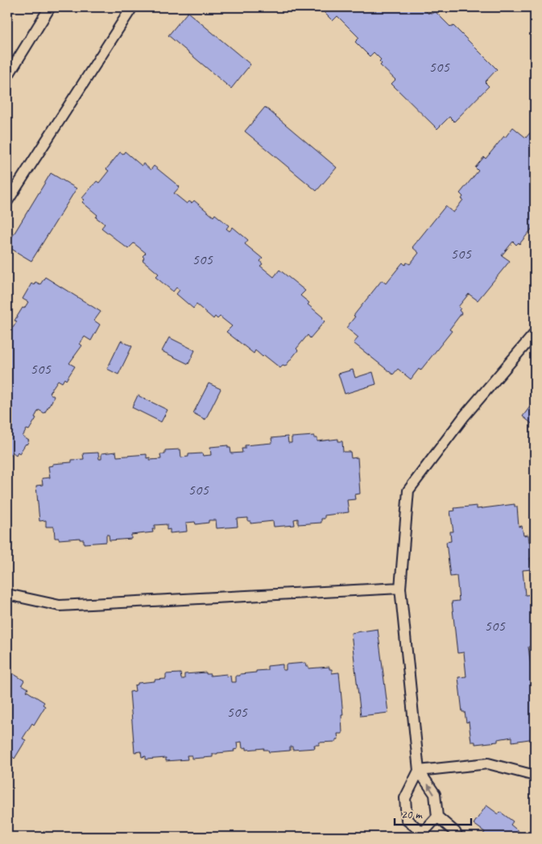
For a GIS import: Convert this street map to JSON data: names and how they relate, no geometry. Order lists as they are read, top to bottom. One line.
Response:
{"house_numbers":["505","505","505","505","505","505","505"],"scale_bar":"20 m"}
